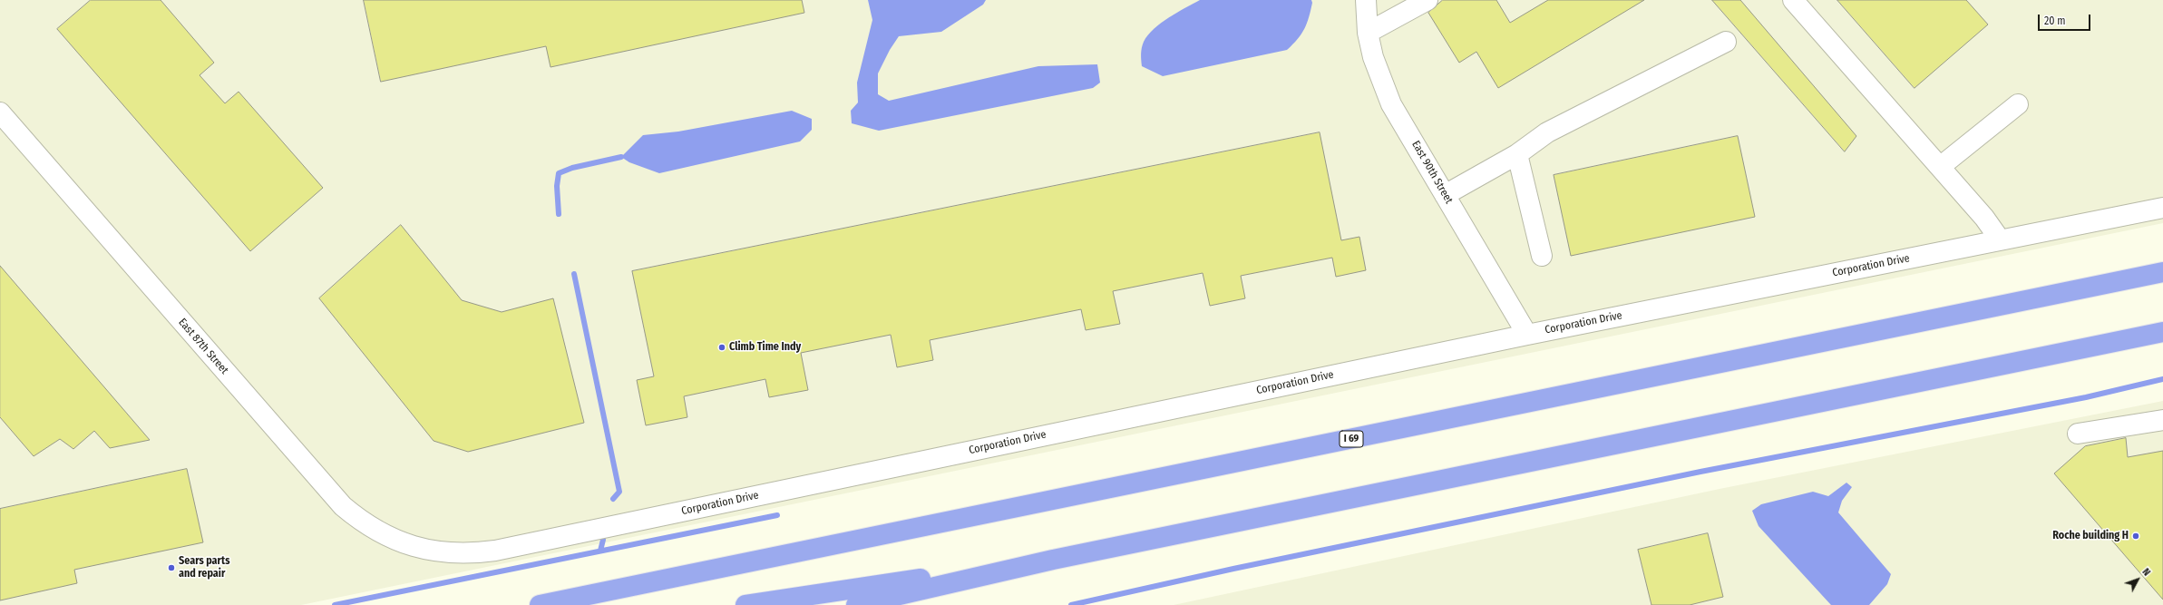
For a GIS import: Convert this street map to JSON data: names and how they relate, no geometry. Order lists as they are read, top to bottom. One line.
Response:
{"streets":{"highway":["I 69"],"street":["East 90th Street","Corporation Drive","East 87th Street"]},"crossings":[["East 90th Street","Corporation Drive"],["Corporation Drive","East 87th Street"]],"places":["Climb Time Indy","Roche building H","Sears parts and repair"],"scale_bar":"20 m","north":"top right"}
